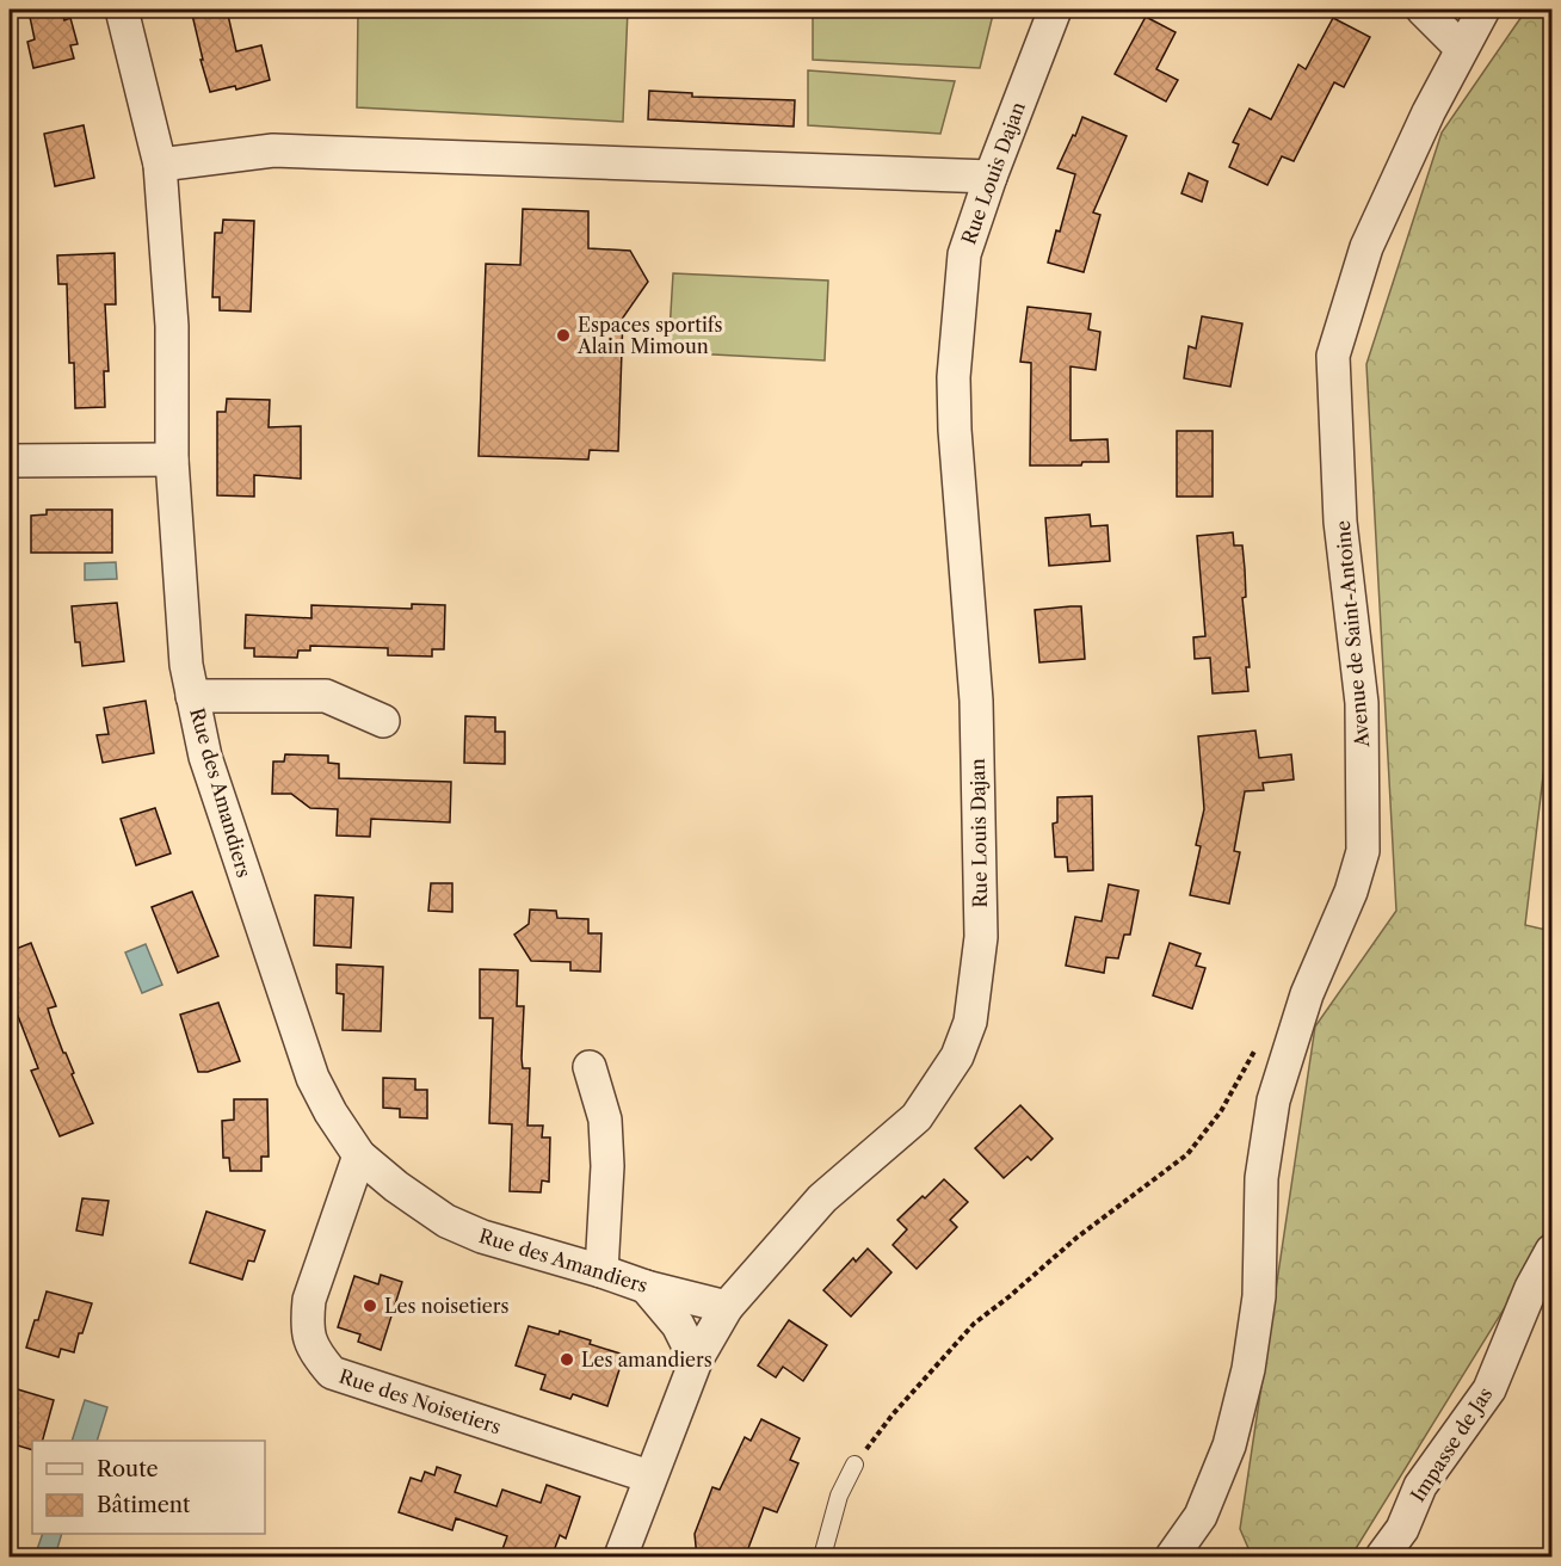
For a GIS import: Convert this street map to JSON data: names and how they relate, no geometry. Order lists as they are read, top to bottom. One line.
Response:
{"streets":{"street":["Rue Louis Dajan","Avenue de Saint-Antoine","Rue des Amandiers","Rue des Noisetiers","Impasse de Jas"]},"crossings":[["Rue Louis Dajan","Rue des Amandiers"],["Rue Louis Dajan","Rue des Noisetiers"],["Rue des Amandiers","Rue des Noisetiers"]],"places":["Espaces sportifs Alain Mimoun","Les noisetiers","Les amandiers"],"legend":["Route","Bâtiment"]}
